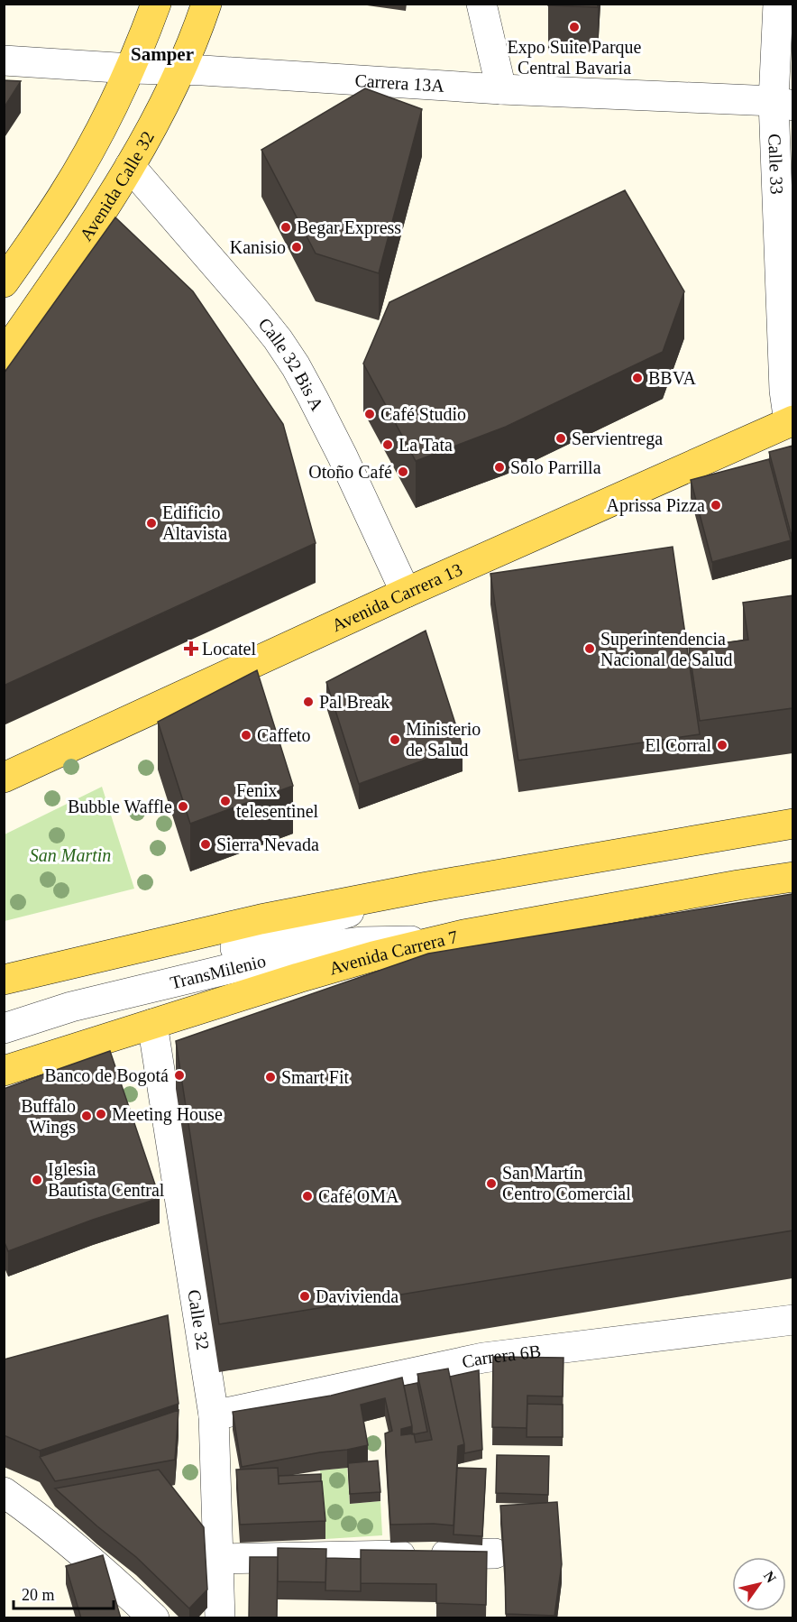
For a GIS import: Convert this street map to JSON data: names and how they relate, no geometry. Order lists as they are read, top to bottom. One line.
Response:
{"streets":{"main road":["Avenida Calle 32","Avenida Carrera 13","Avenida Carrera 7"],"street":["Carrera 13A","Calle 33","Calle 32 Bis A","TransMilenio","Calle 32","Carrera 6B"]},"crossings":[["Carrera 13A","Calle 33"],["Carrera 13A","Avenida Calle 32"],["Calle 33","Avenida Carrera 13"],["Avenida Calle 32","Calle 32 Bis A"],["Calle 32 Bis A","Avenida Carrera 13"],["Avenida Carrera 7","TransMilenio"],["Avenida Carrera 7","Calle 32"],["Calle 32","Carrera 6B"]],"districts":["Samper"],"parks":["San Martin"],"places":{"other":["Expo Suite Parque Central Bavaria","Begar Express","Kanisio","BBVA","Café Studio","Servientrega","La Tata","Solo Parrilla","Otoño Café","Aprissa Pizza","Edificio Altavista","Superintendencia Nacional de Salud","Pal Break","Caffeto","Ministerio de Salud","El Corral","Fenix telesentinel","Bubble Waffle","Sierra Nevada","Banco de Bogotá","Smart Fit","Meeting House","Buffalo Wings","Iglesia Bautista Central","San Martín Centro Comercial","Café OMA","Davivienda"],"health":["Locatel"]},"scale_bar":"20 m","north":"top right"}
